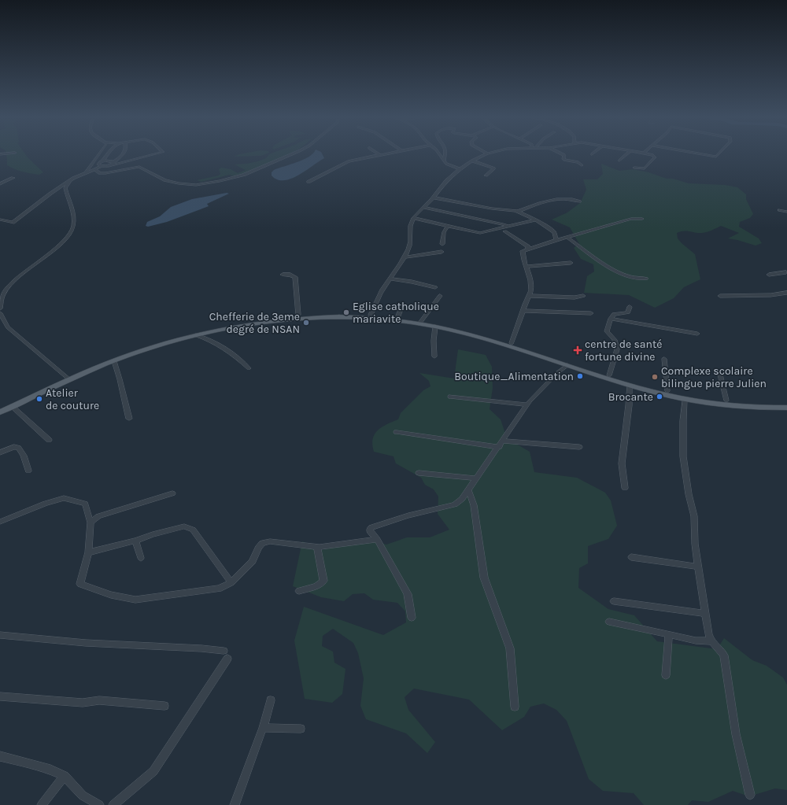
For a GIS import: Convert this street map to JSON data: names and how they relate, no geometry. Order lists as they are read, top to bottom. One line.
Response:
{"places":{"other":["Eglise catholique mariavite","Chefferie de 3eme degré de NSAN","Boutique_Alimentation","Complexe scolaire bilingue pierre Julien","Brocante","Atelier de couture"],"health":["centre de santé fortune divine"]}}
